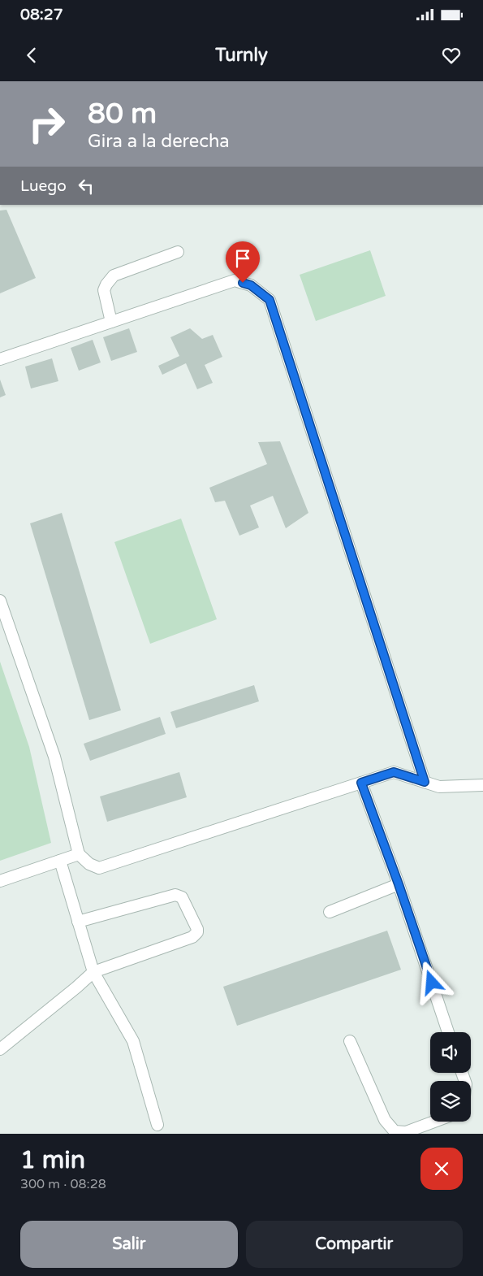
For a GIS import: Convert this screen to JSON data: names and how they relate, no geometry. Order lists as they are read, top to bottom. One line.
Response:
{"page":{"status":"08:27","header":"Turnly","turn":["80 m","Gira a la derecha"],"then":"Luego","heading":["1 min","300 m · 08:28"],"buttons":["Salir","Compartir"]}}
